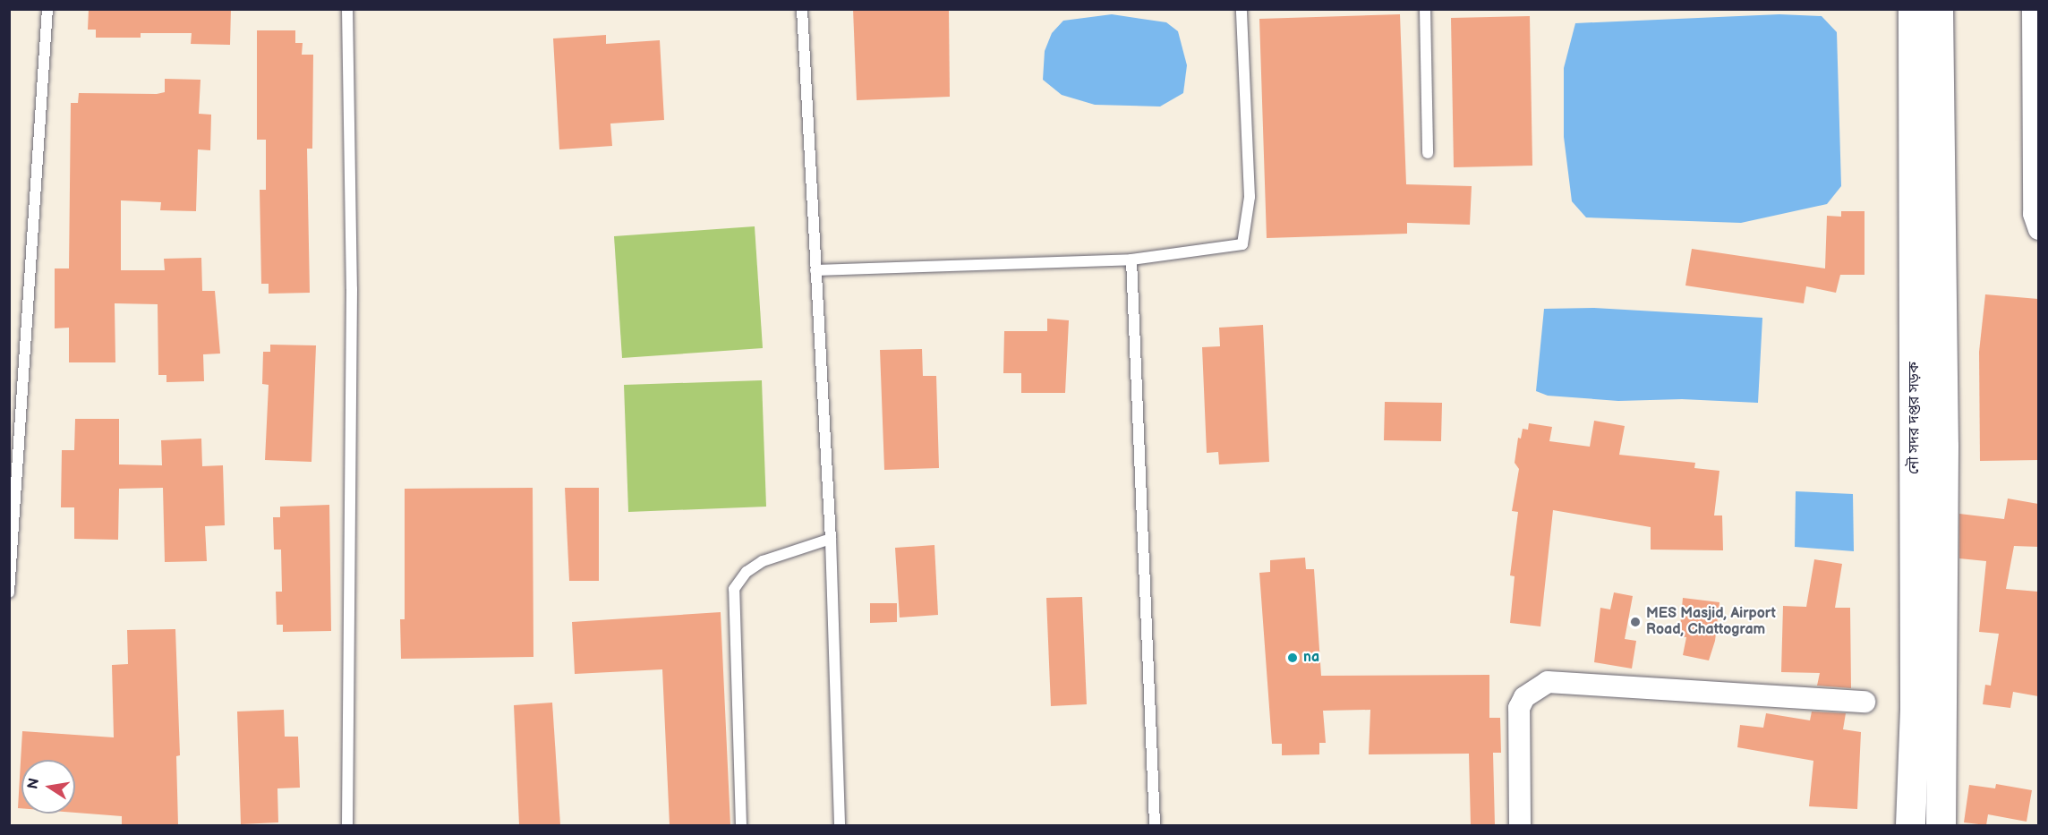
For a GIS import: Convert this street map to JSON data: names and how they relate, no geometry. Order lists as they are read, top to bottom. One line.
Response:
{"streets":{"main road":["নৌ সদর দপ্তর সড়ক"]},"places":["MES Masjid, Airport Road, Chattogram","na"],"north":"left"}
